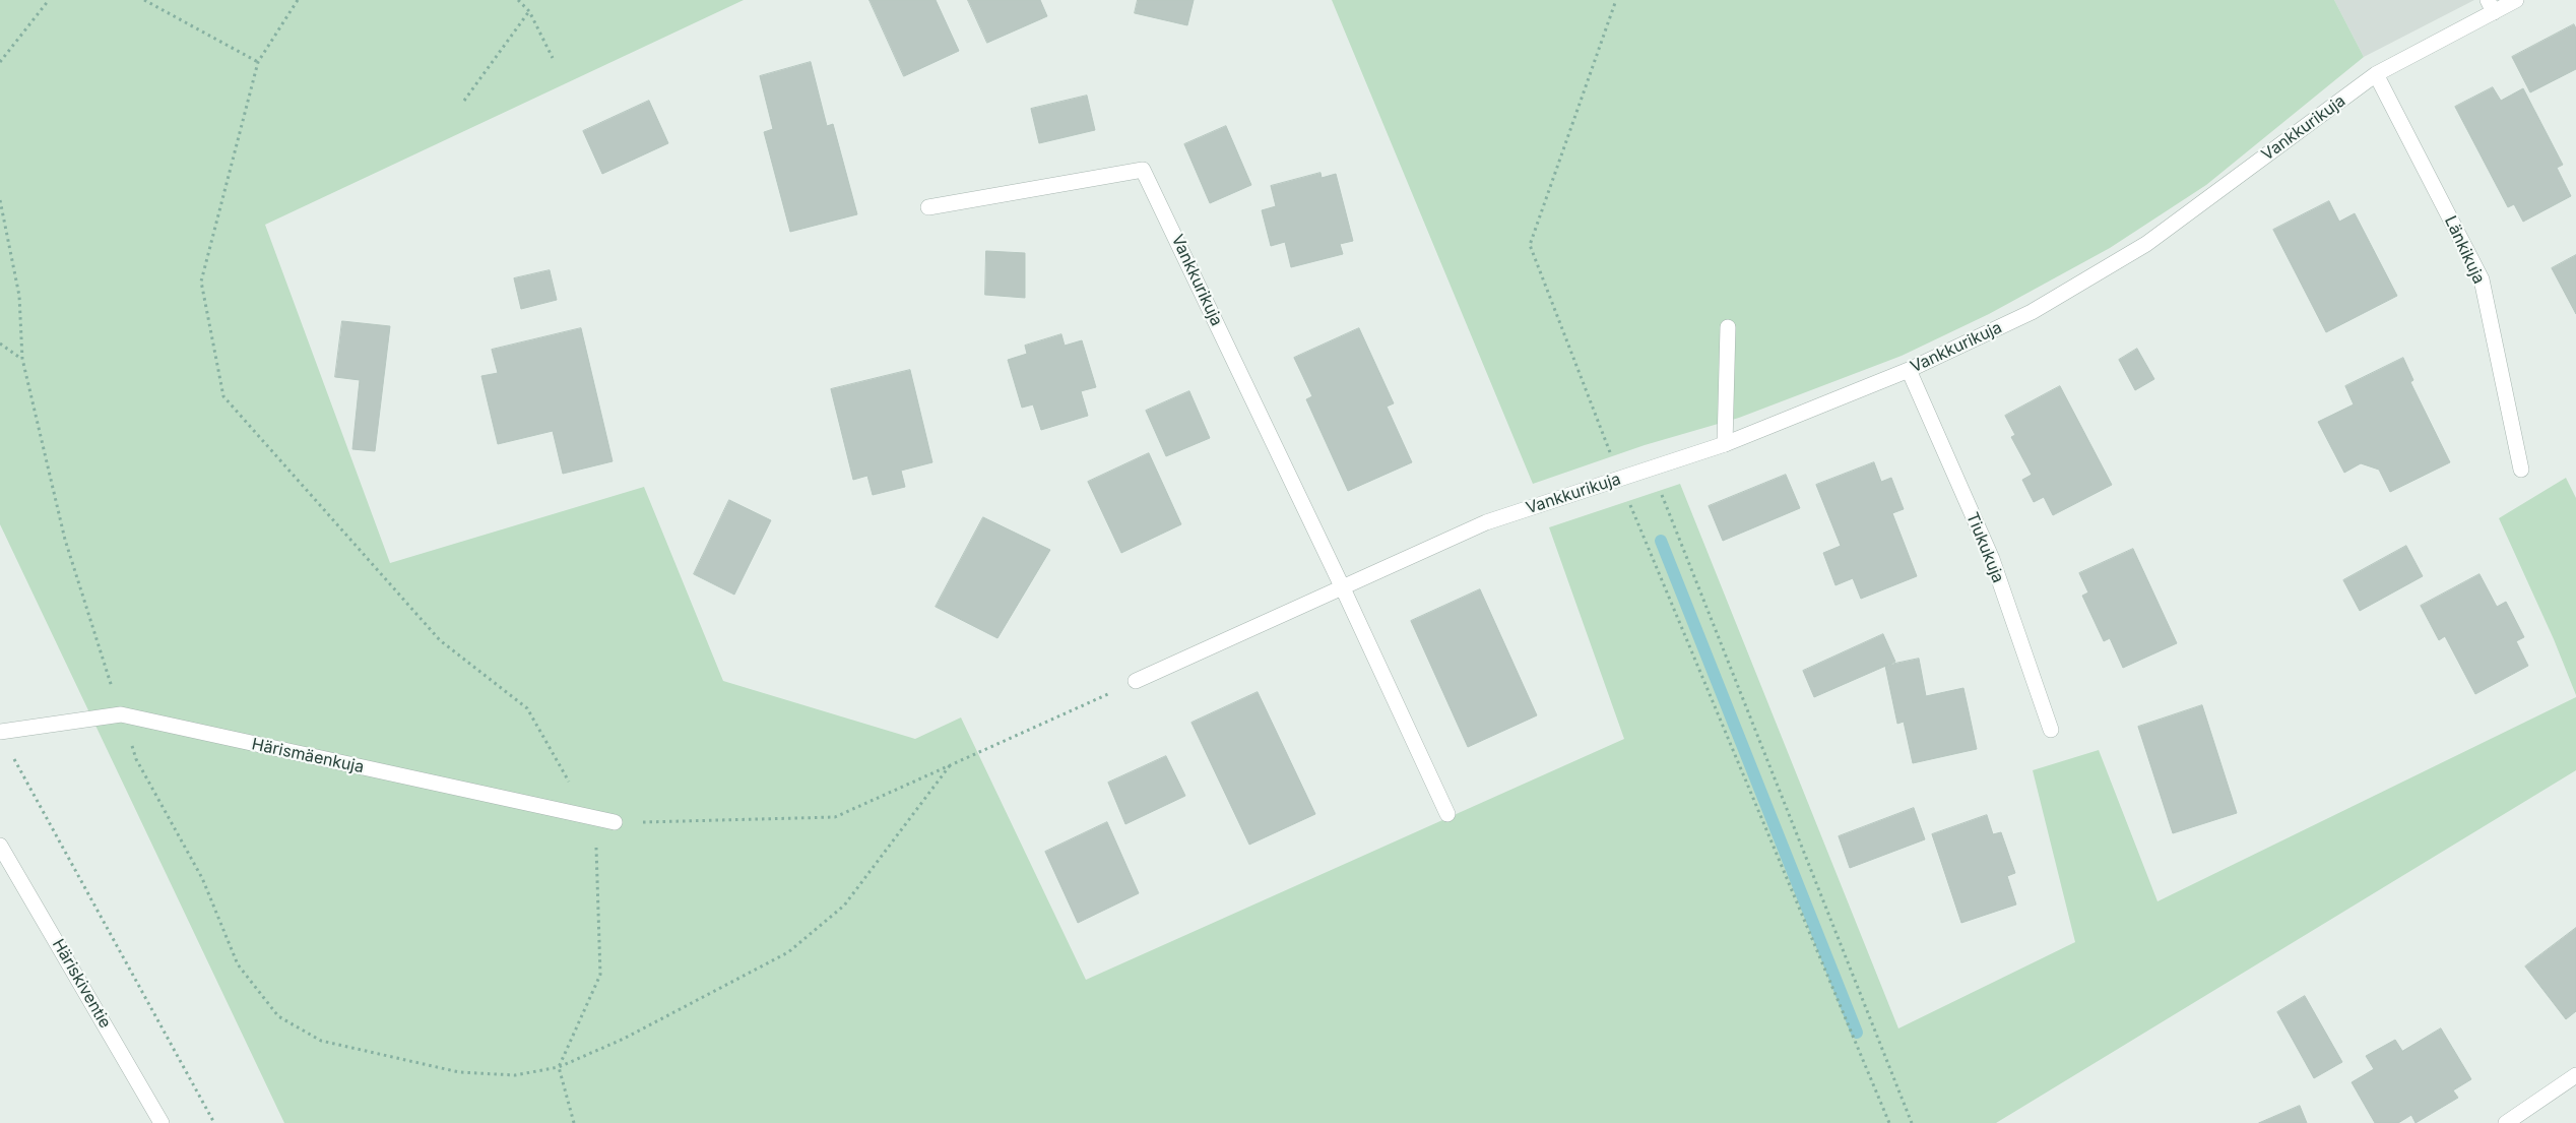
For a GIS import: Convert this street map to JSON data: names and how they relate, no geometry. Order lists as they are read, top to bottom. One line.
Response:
{"streets":{"street":["Vankkurikuja","Länkikuja","Tiukukuja","Härismäenkuja","Häriskiventie"]},"crossings":[["Vankkurikuja","Länkikuja"],["Vankkurikuja","Tiukukuja"]]}
